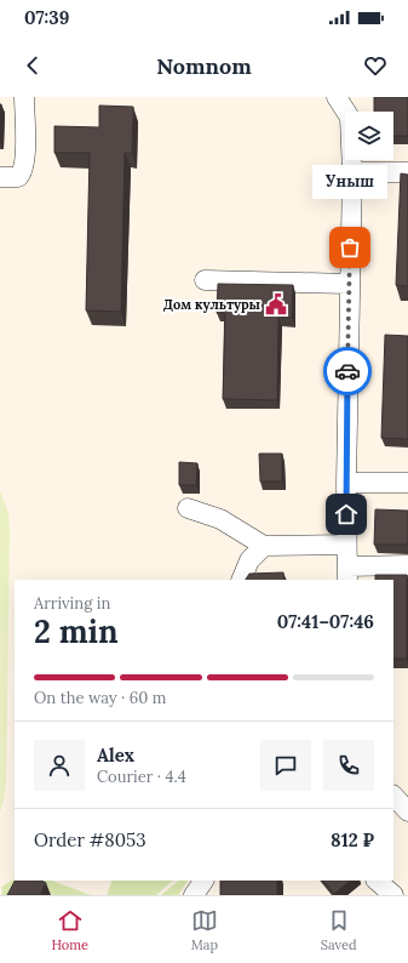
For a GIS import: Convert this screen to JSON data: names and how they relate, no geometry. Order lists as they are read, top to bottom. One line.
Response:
{"places":{"other":["Уныш"],"public building":["Дом культуры"]},"page":{"status":"07:39","header":"Nomnom","bubble":"Уныш","heading":["2 min","Arriving in","07:41–07:46"],"panel":["Alex","Courier · 4.4","Order #8053","812 ₽"],"bar":"On the way · 60 m","tabs":["Home","Map","Saved"]}}
